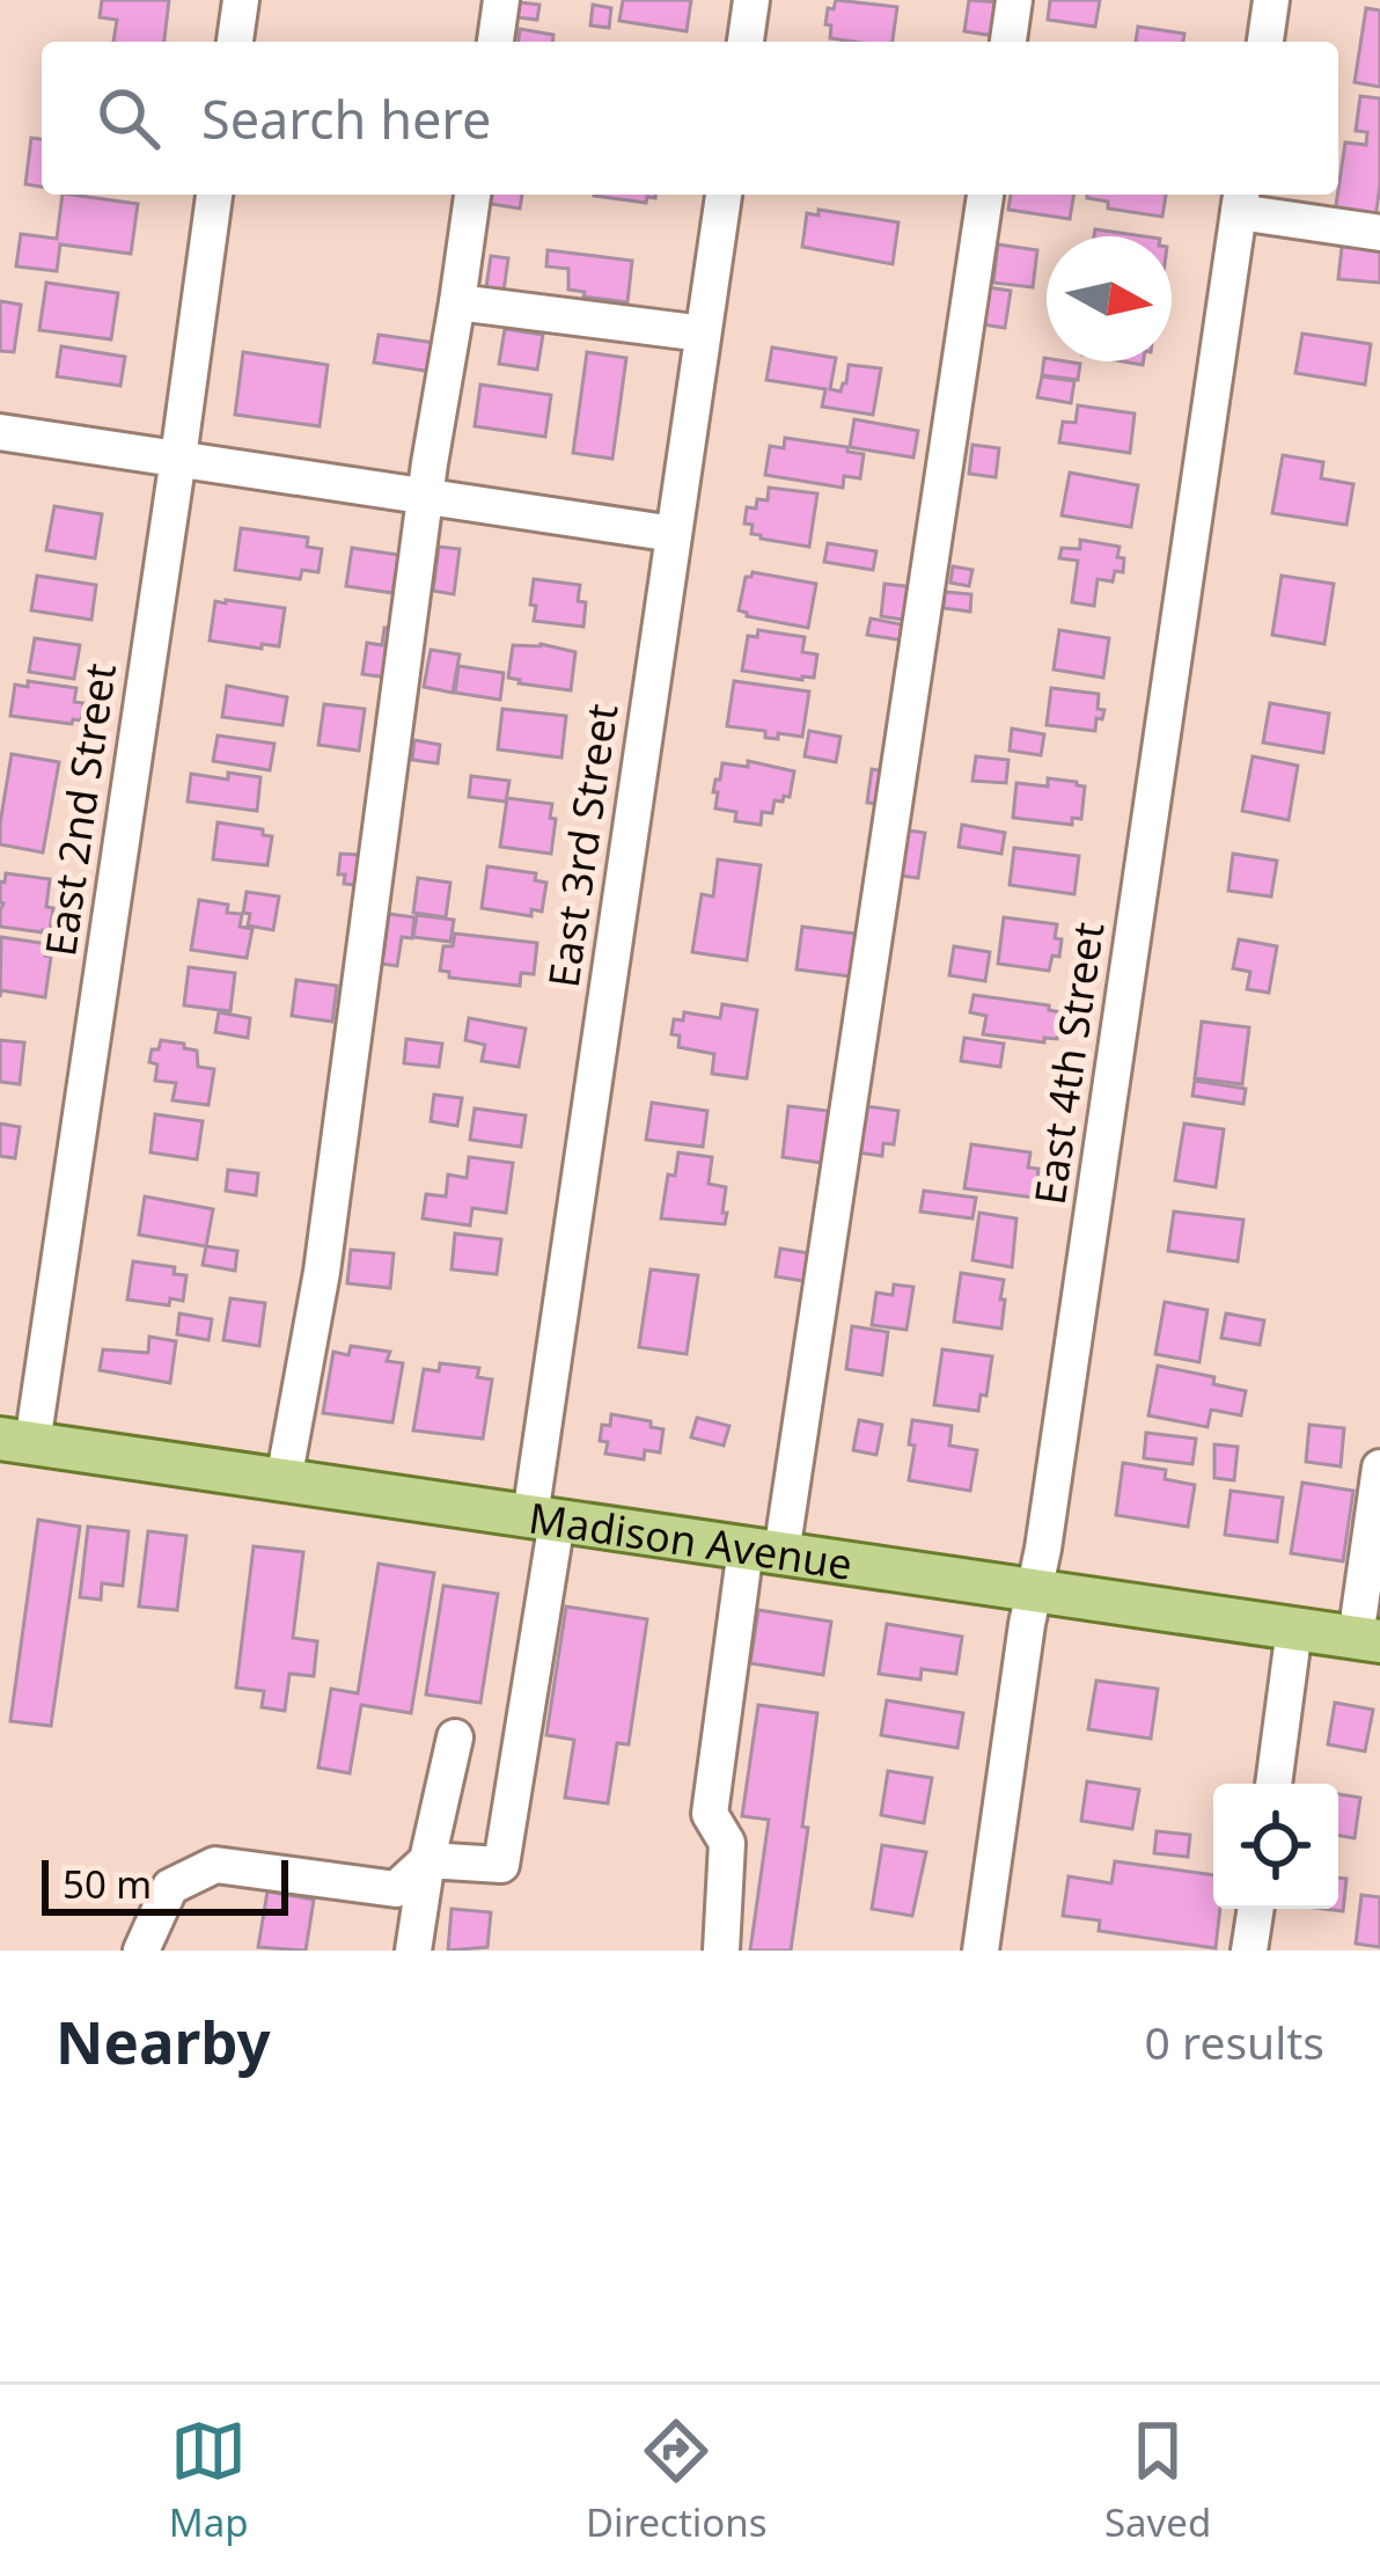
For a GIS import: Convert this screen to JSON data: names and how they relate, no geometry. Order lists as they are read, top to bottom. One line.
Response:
{"streets":{"main road":["Madison Avenue"],"street":["East 2nd Street","East 3rd Street","East 4th Street"]},"crossings":[["East 2nd Street","Madison Avenue"],["East 3rd Street","Madison Avenue"],["East 4th Street","Madison Avenue"]],"scale_bar":"50 m","north":"right","page":{"search":"Search here","scale":"50 m","heading":["Nearby","0 results"],"nav":["Map","Directions","Saved"]}}
